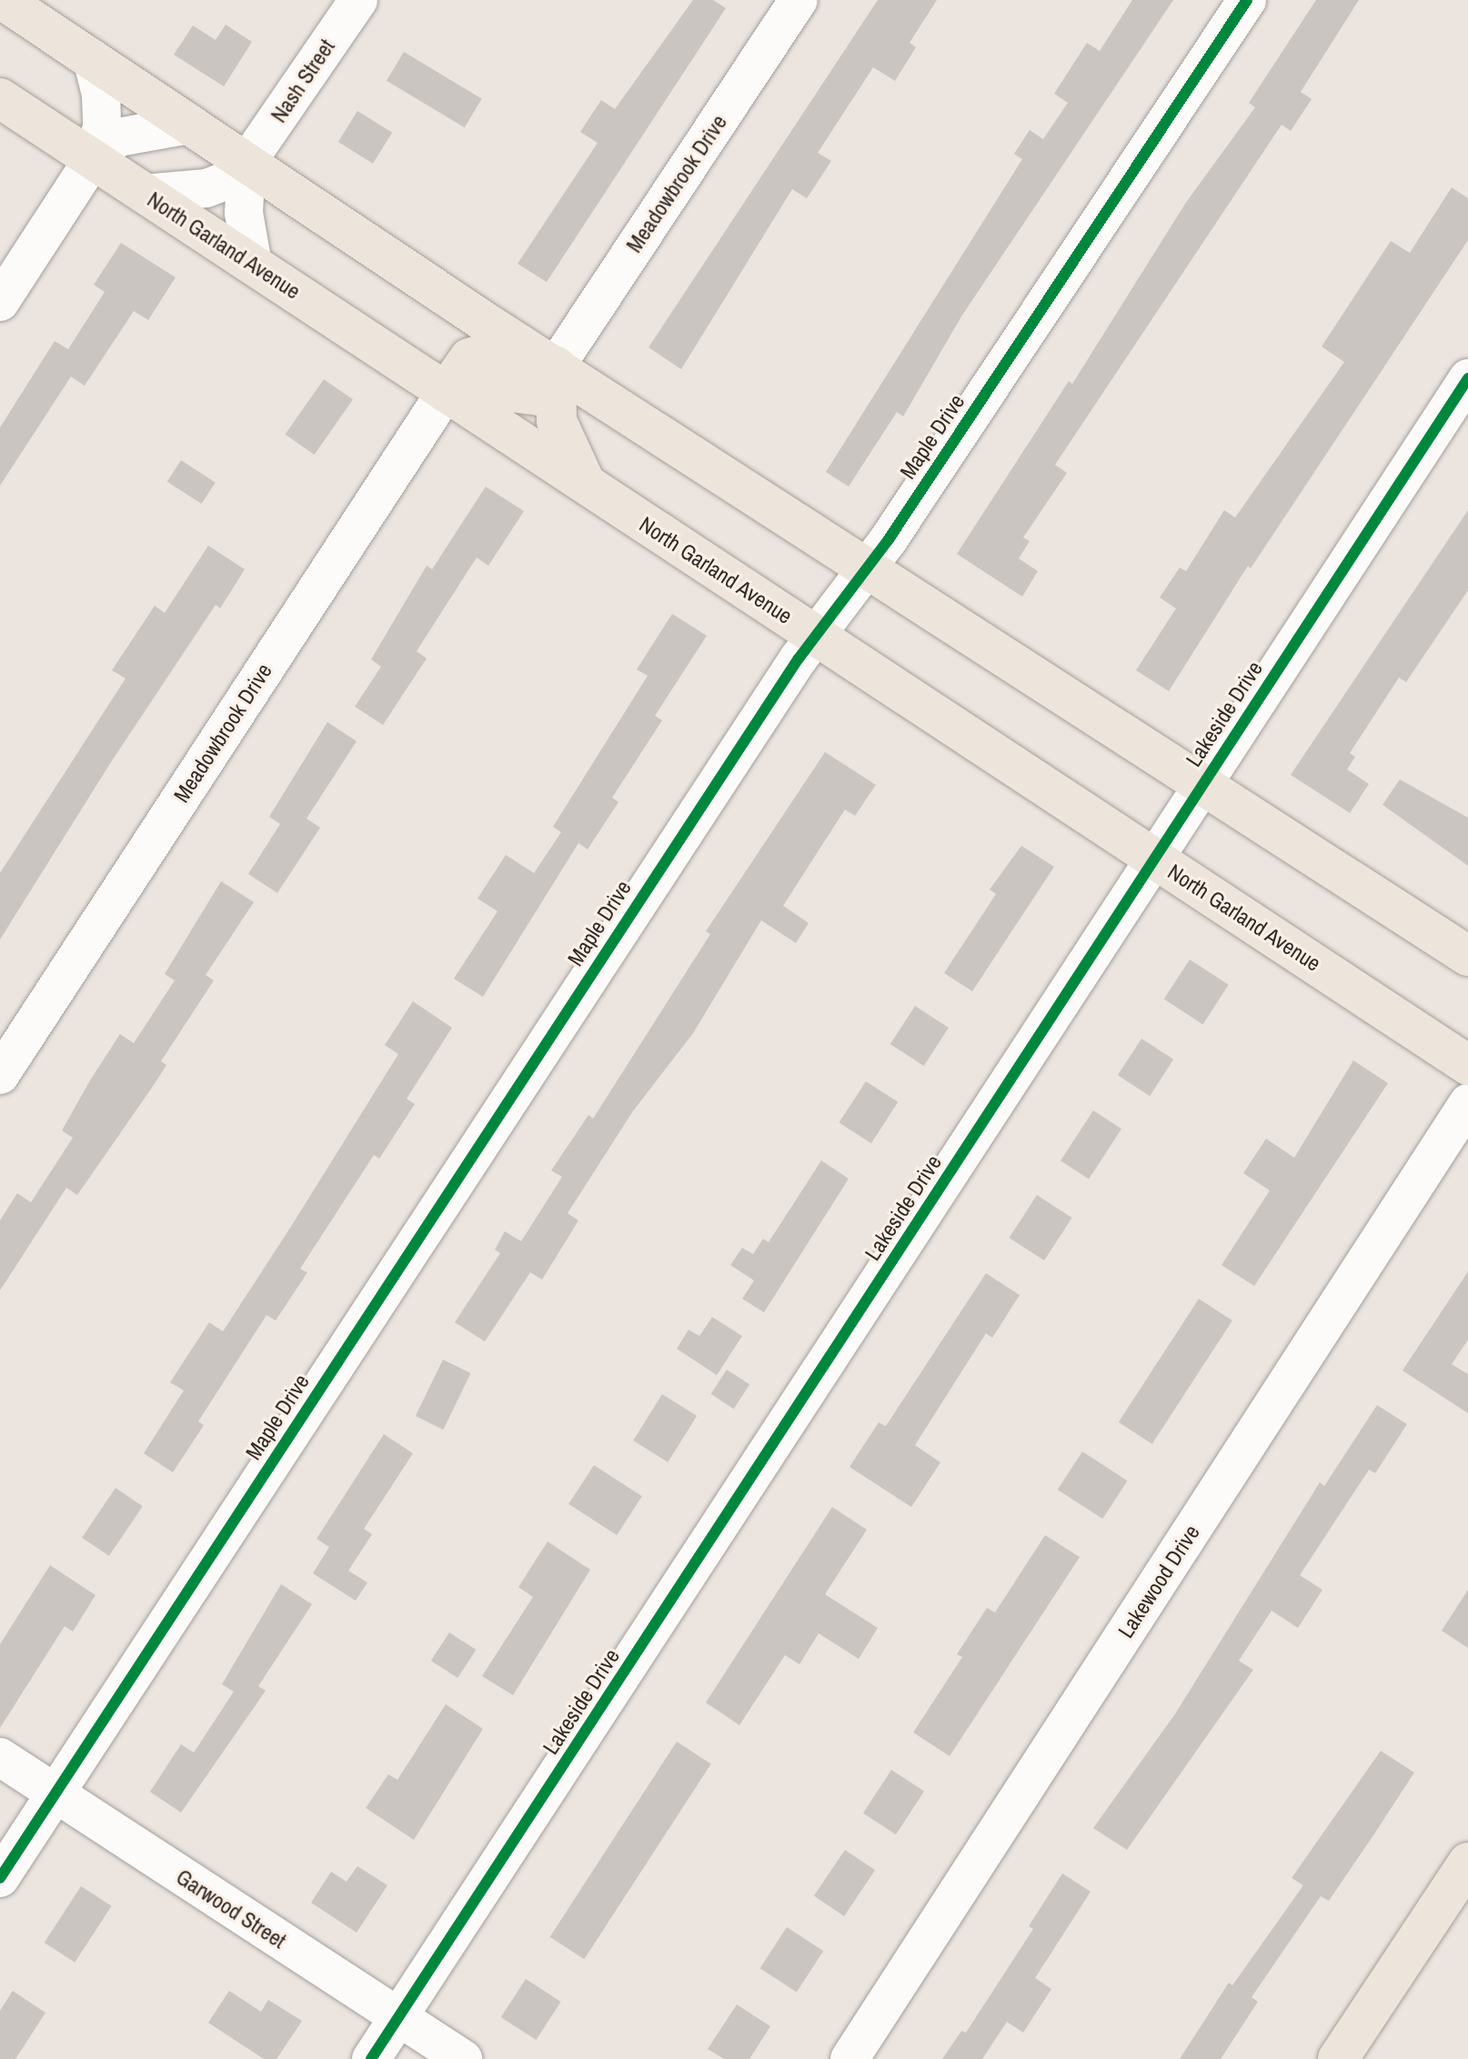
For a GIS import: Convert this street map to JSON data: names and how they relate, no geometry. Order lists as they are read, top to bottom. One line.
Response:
{"streets":{"main road":["North Garland Avenue"],"street":["Nash Street","Meadowbrook Drive","Maple Drive","Lakeside Drive","Lakewood Drive","Garwood Street"]},"crossings":[["Nash Street","North Garland Avenue"],["Meadowbrook Drive","North Garland Avenue"],["North Garland Avenue","Maple Drive"],["North Garland Avenue","Lakeside Drive"],["Maple Drive","Garwood Street"],["Lakeside Drive","Garwood Street"]]}
